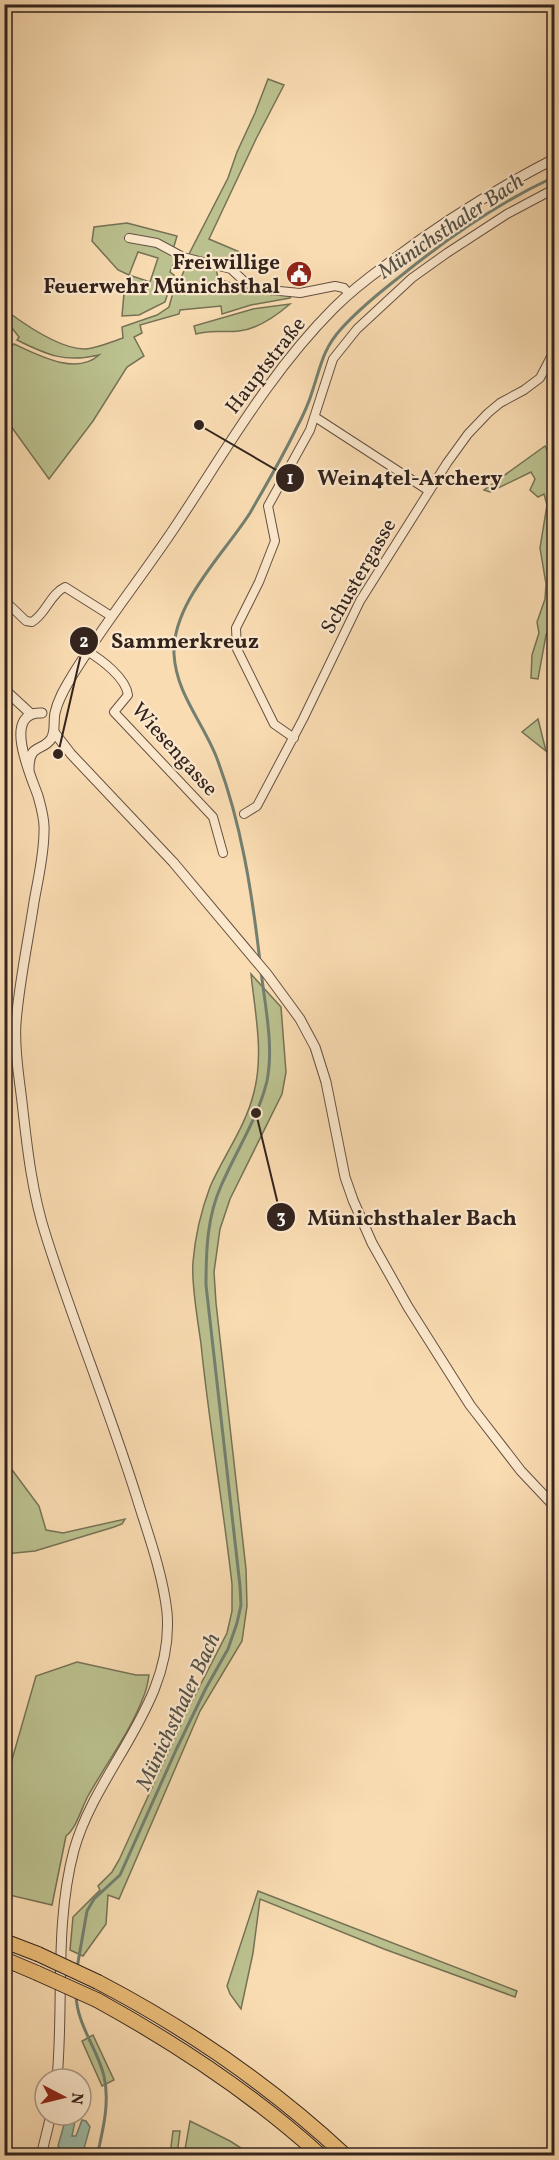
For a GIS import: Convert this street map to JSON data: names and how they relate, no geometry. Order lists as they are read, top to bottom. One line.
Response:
{"streets":{"street":["Hauptstraße","Schustergasse","Wiesengasse"]},"crossings":[["Hauptstraße","Wiesengasse"]],"water":["Münichsthaler Bach"],"places":{"public building":["Freiwillige Feuerwehr Münichsthal"],"other":["Wein4tel-Archery","Sammerkreuz","Münichsthaler Bach"]},"north":"right"}
